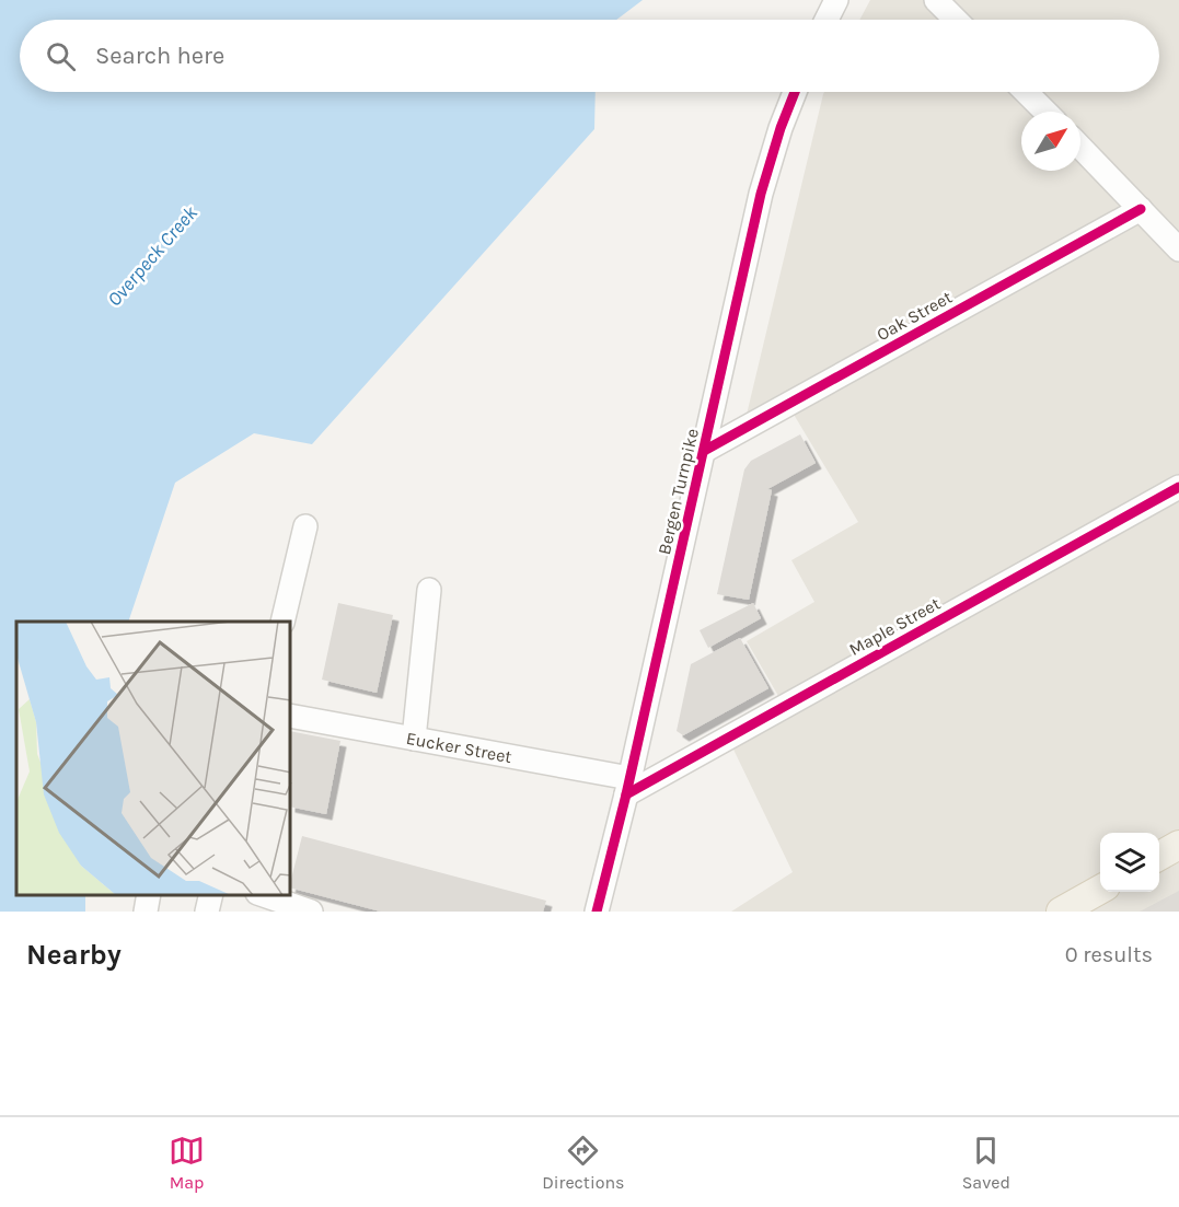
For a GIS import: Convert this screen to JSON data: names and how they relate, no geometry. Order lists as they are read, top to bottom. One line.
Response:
{"streets":{"street":["Oak Street","Bergen Turnpike","Maple Street","Eucker Street"]},"crossings":[["Oak Street","Bergen Turnpike"],["Bergen Turnpike","Maple Street"],["Bergen Turnpike","Eucker Street"],["Maple Street","Eucker Street"]],"water":["Overpeck Creek"],"north":"top right","page":{"search":"Search here","heading":["Nearby","0 results"],"nav":["Map","Directions","Saved"]}}
